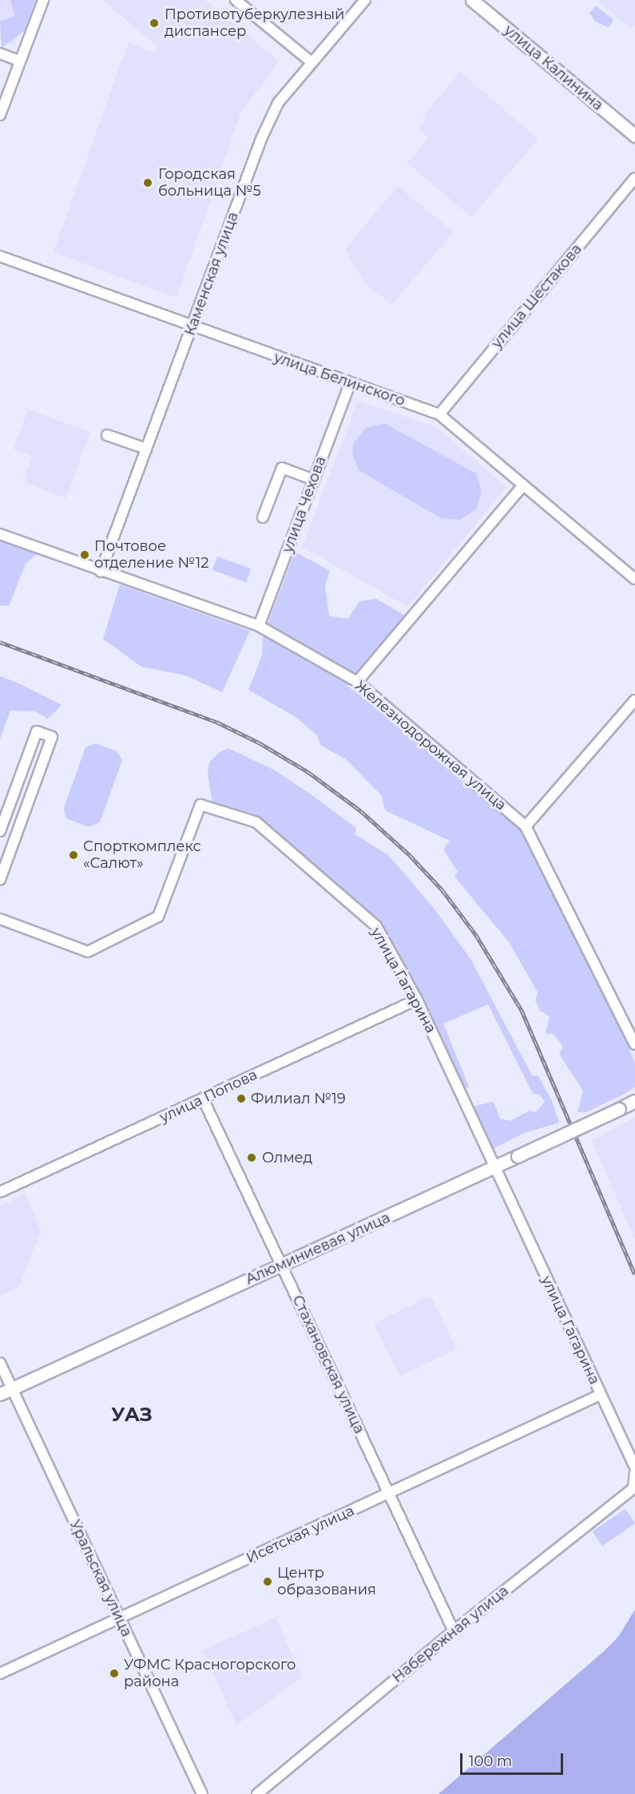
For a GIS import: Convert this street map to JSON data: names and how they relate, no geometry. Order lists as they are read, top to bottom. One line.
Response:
{"streets":{"main road":["улица Калинина","Алюминиевая улица"],"street":["Каменская улица","улица Шестакова","улица Белинского","улица Чехова","Железнодорожная улица","улица Гагарина","улица Попова","Стахановская улица","Исетская улица","Уральская улица","Набережная улица"]},"crossings":[["Каменская улица","улица Белинского"],["Каменская улица","Железнодорожная улица"],["улица Шестакова","улица Белинского"],["улица Белинского","улица Чехова"],["улица Чехова","Железнодорожная улица"],["улица Гагарина","улица Попова"],["улица Гагарина","Алюминиевая улица"],["улица Гагарина","Исетская улица"],["улица Попова","Стахановская улица"],["Алюминиевая улица","Стахановская улица"],["Алюминиевая улица","Уральская улица"],["Стахановская улица","Исетская улица"],["Стахановская улица","Набережная улица"],["Исетская улица","Уральская улица"]],"districts":["УАЗ"],"places":["Противотуберкулезный диспансер","Городская больница №5","Почтовое отделение №12","Спорткомплекс «Салют»","Филиал №19","Олмед","Центр образования","УФМС Красногорского района"],"scale_bar":"100 m"}
